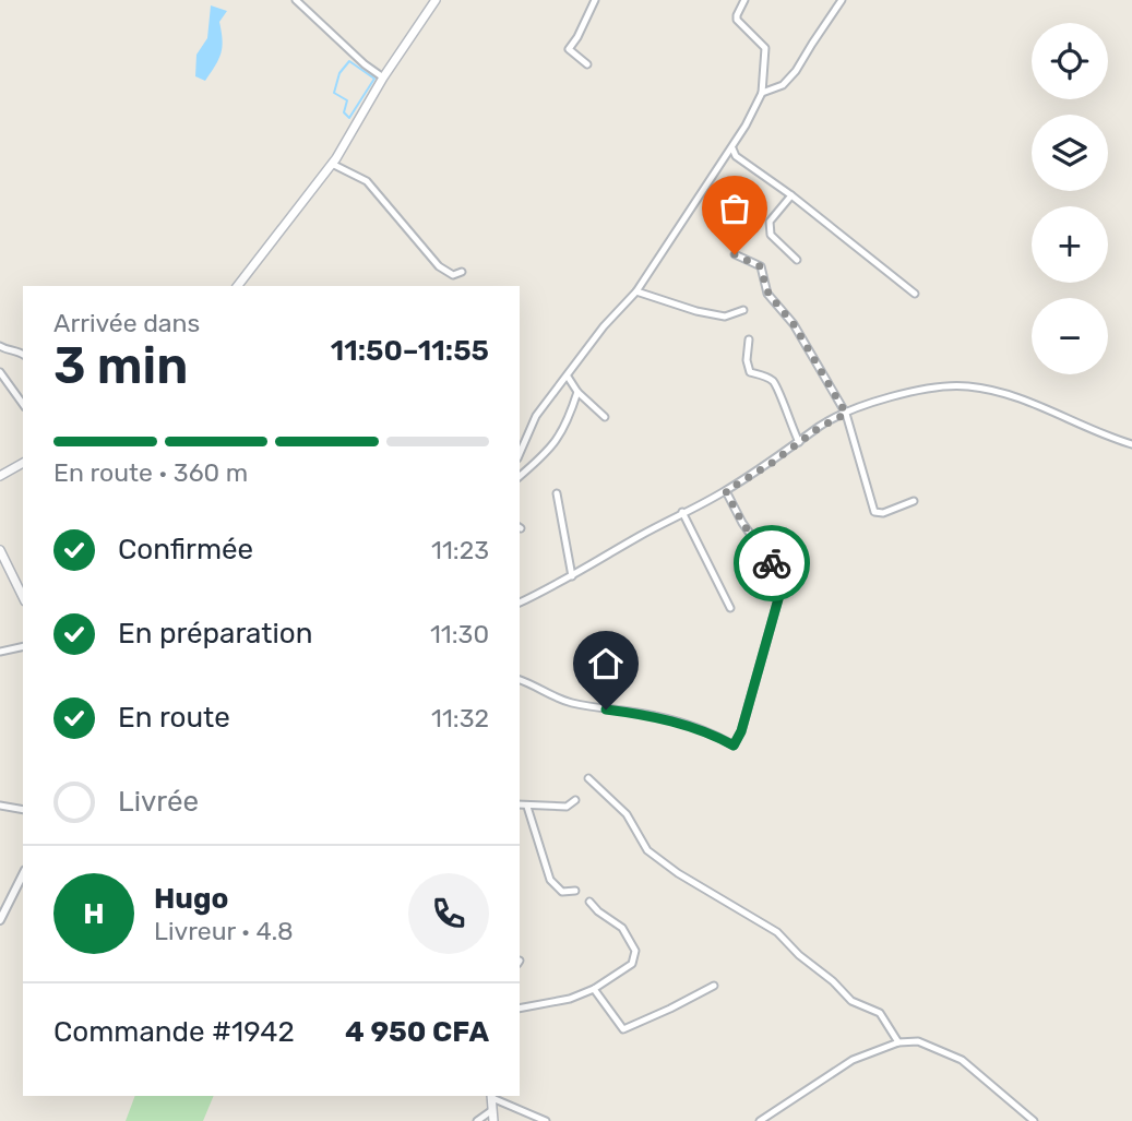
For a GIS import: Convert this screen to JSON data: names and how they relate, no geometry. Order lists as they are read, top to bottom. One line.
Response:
{"page":{"map_buttons":["+","−"],"heading":["3 min","Arrivée dans","11:50–11:55"],"panel":["Hugo","Livreur · 4.8","Commande #1942","4 950 CFA"],"bar":"En route · 360 m","list":[["Confirmée","11:23"],["En préparation","11:30"],["En route","11:32"],"Livrée"],"round":"H"}}
